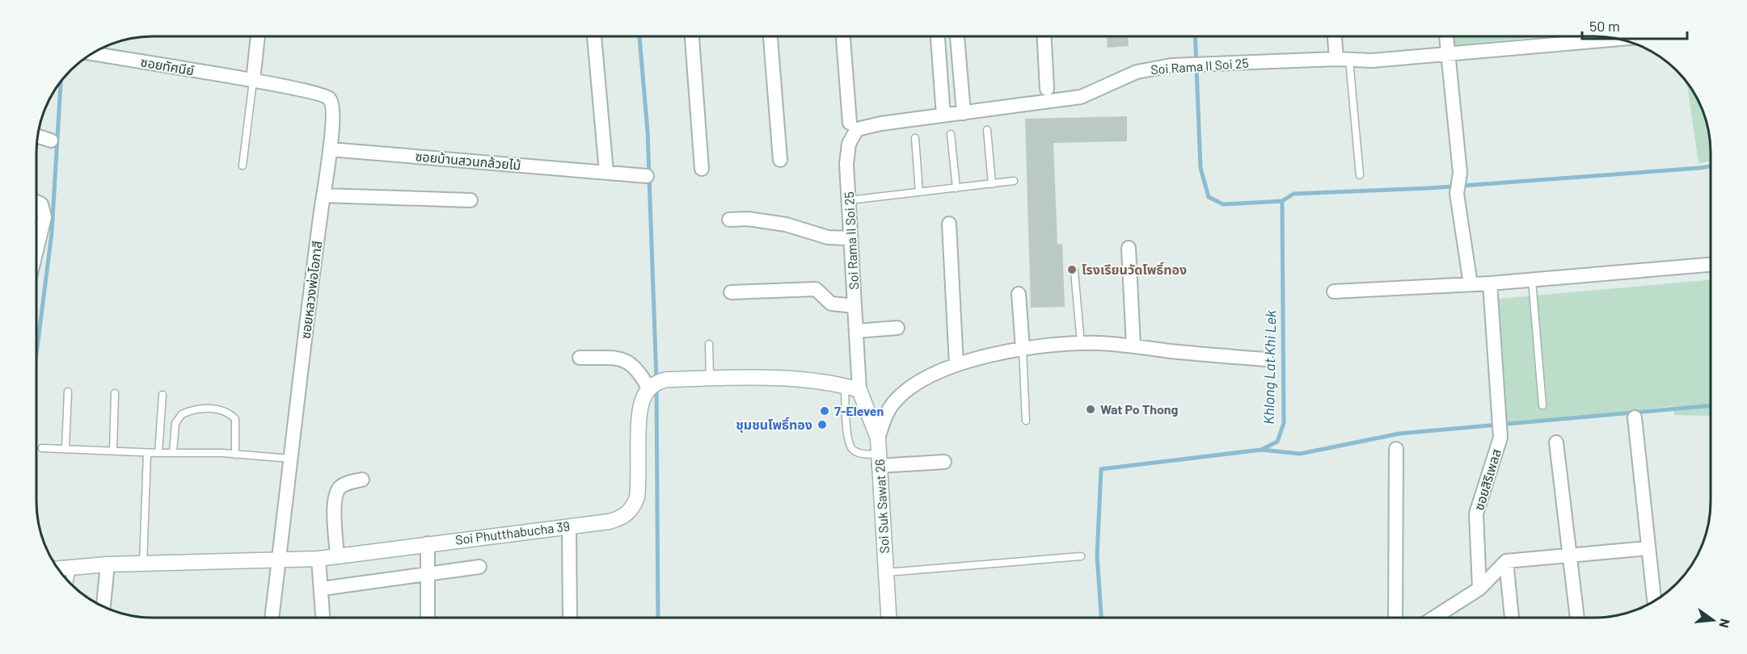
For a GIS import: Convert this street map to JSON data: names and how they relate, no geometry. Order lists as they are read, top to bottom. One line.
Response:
{"streets":{"street":["ซอยทัศนีย์","Soi Rama II Soi 25","ซอยบ้านสวนกล้วยไม้","ซอยหลวงพ่อโอภาสี","ซอยสิริเพลส","Soi Suk Sawat 26","Soi Phutthabucha 39"]},"crossings":[["ซอยทัศนีย์","ซอยหลวงพ่อโอภาสี"],["Soi Rama II Soi 25","Soi Suk Sawat 26"],["ซอยบ้านสวนกล้วยไม้","ซอยหลวงพ่อโอภาสี"],["ซอยหลวงพ่อโอภาสี","Soi Phutthabucha 39"]],"water":["Khlong Lat Khi Lek"],"places":["โรงเรียนวัดโพธิ์ทอง","Wat Po Thong","7-Eleven","ชุมชนโพธิ์ทอง"],"scale_bar":"50 m","north":"right"}
